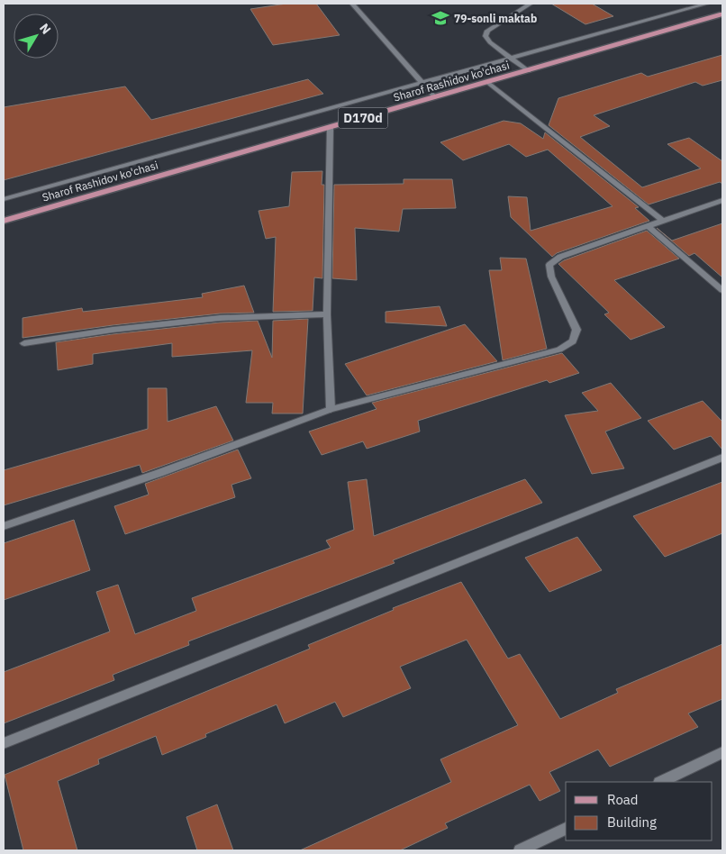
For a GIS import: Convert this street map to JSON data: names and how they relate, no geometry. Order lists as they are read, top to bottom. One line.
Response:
{"streets":{"main road":["Sharof Rashidov ko'chasi","D170d"]},"places":{"school or university":["79-sonli maktab"]},"legend":["Road","Building"],"north":"top right"}
